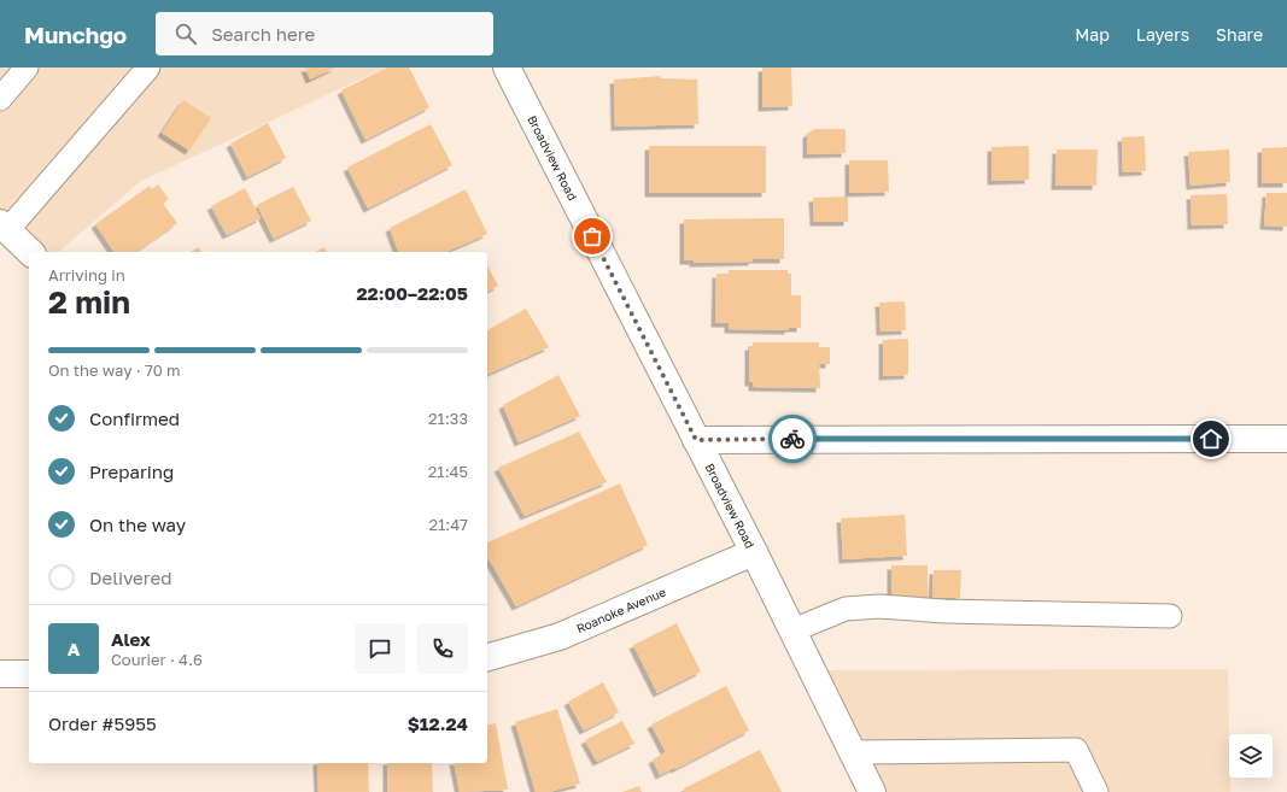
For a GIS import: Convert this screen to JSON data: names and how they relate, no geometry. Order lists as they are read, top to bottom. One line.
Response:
{"streets":{"street":["Broadview Road","Roanoke Avenue"]},"crossings":[["Broadview Road","Roanoke Avenue"]],"page":{"header":"Munchgo","search":"Search here","nav":["Map","Layers","Share"],"heading":["2 min","Arriving in","22:00–22:05"],"panel":["Alex","Courier · 4.6","Order #5955","$12.24"],"bar":"On the way · 70 m","list":[["Confirmed","21:33"],["Preparing","21:45"],["On the way","21:47"],"Delivered"],"round":"A"}}
